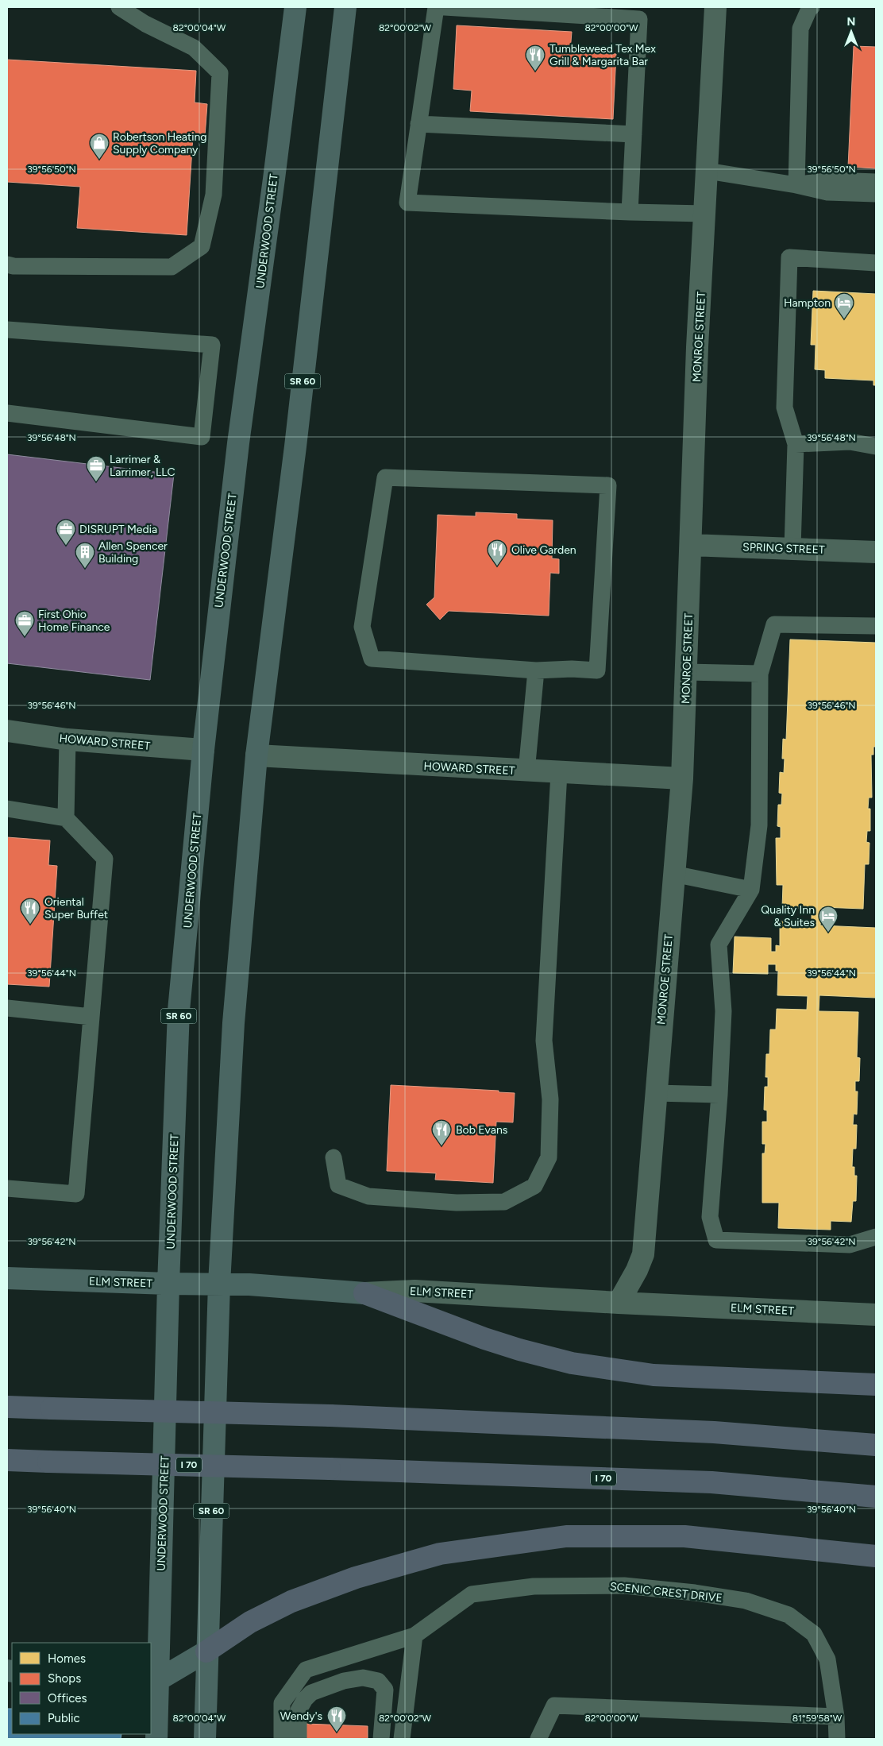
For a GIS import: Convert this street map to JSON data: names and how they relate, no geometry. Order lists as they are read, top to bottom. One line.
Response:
{"streets":{"highway":["I 70"],"main road":["UNDERWOOD STREET","SR 60","ELM STREET"],"street":["MONROE STREET","SPRING STREET","HOWARD STREET"],"lane":["SCENIC CREST DRIVE"]},"crossings":[["UNDERWOOD STREET","HOWARD STREET"],["UNDERWOOD STREET","ELM STREET"],["MONROE STREET","SPRING STREET"],["MONROE STREET","HOWARD STREET"],["MONROE STREET","ELM STREET"],["SR 60","HOWARD STREET"],["SR 60","ELM STREET"]],"places":{"restaurant":["Tumbleweed Tex Mex Grill & Margarita Bar","Olive Garden","Oriental Super Buffet","Bob Evans","Wendy's"],"shop":["Robertson Heating Supply Company"],"hotel":["Hampton","Quality Inn & Suites"],"office":["Larrimer & Larrimer, LLC","DISRUPT Media","First Ohio Home Finance"],"building":["Allen Spencer Building"]},"legend":["Homes","Shops","Offices","Public"],"north":"top","coordinates":["82°00'04\"W","82°00'02\"W","82°00'00\"W","39°56'50\"N","39°56'48\"N","39°56'46\"N","39°56'44\"N","39°56'42\"N","39°56'40\"N","81°59'58\"W"]}
